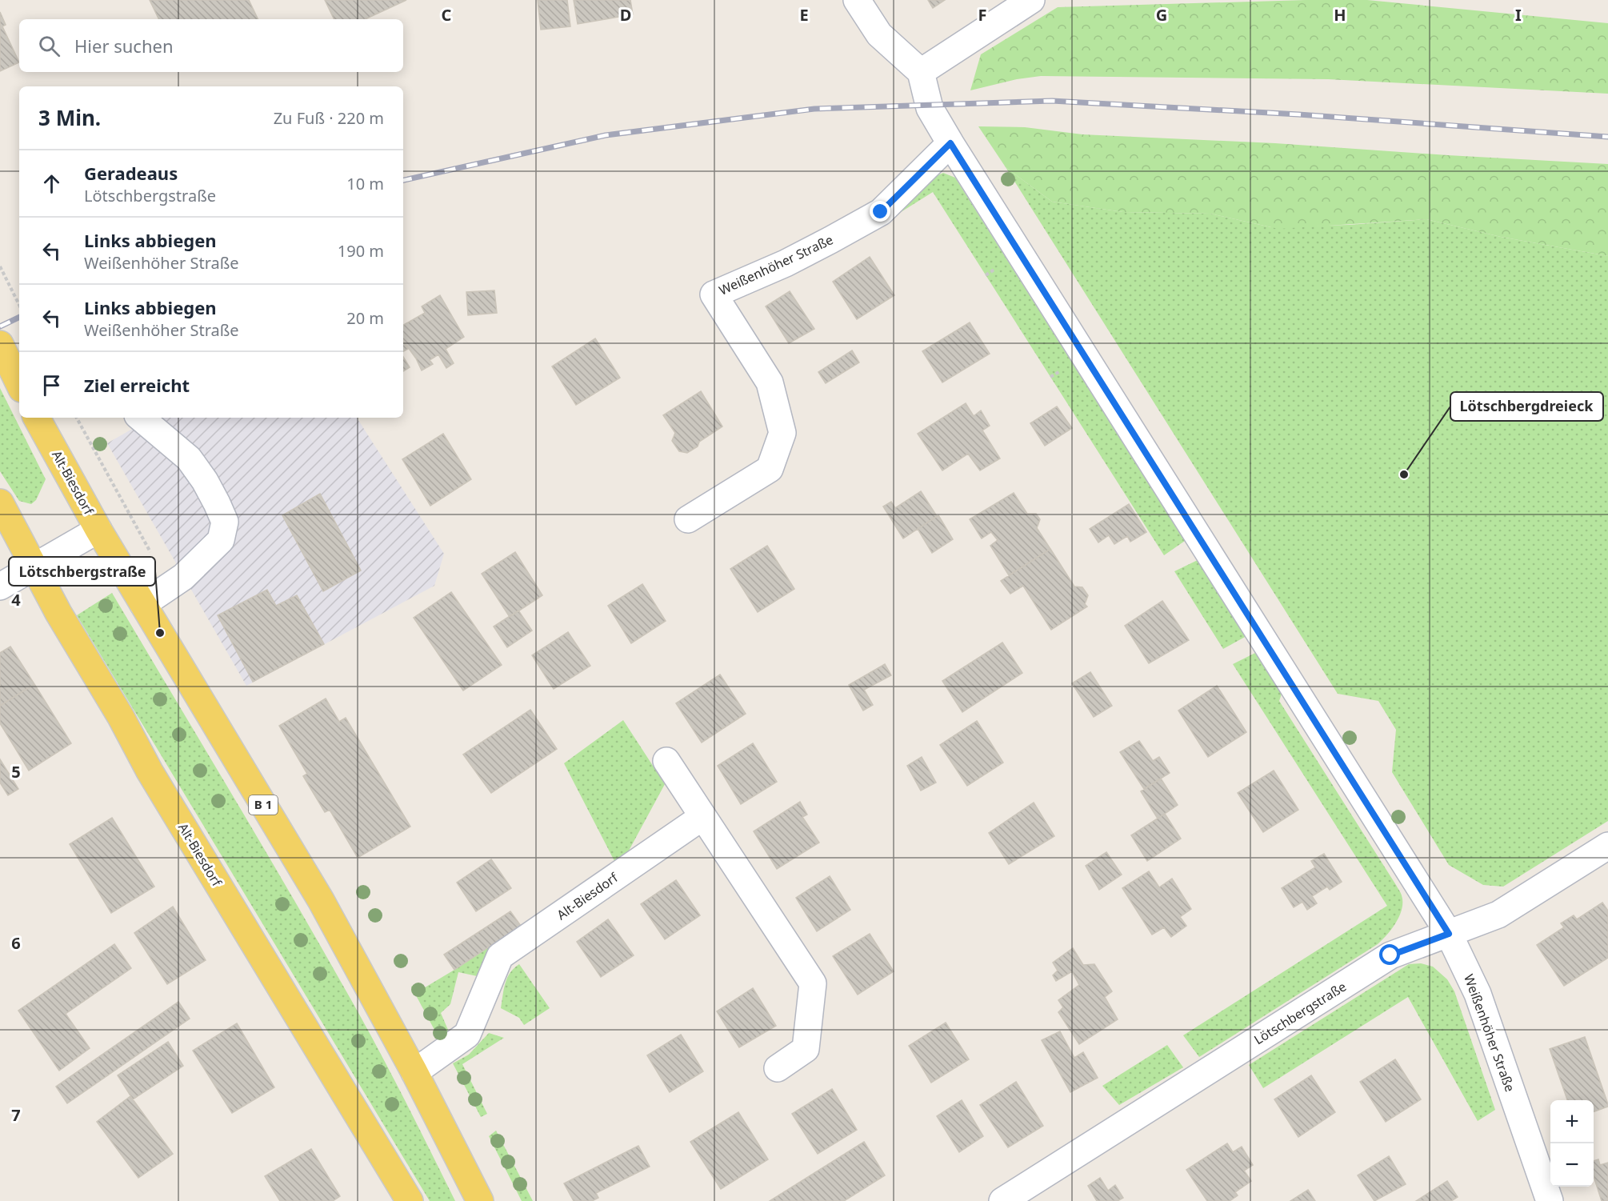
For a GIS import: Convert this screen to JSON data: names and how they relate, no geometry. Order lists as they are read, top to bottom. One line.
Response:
{"streets":{"main road":["Alt-Biesdorf","B 1"],"street":["Weißenhöher Straße","Lötschbergstraße"]},"crossings":[["Weißenhöher Straße","Lötschbergstraße"]],"places":["Lötschbergdreieck","Lötschbergstraße"],"page":{"search":"Hier suchen","heading":["3 Min.","Zu Fuß · 220 m"],"list":[["Geradeaus","Lötschbergstraße","10 m"],["Links abbiegen","Weißenhöher Straße","190 m"],["Links abbiegen","Weißenhöher Straße","20 m"],"Ziel erreicht"],"map_buttons":["+","−"]},"grid":{"columns":["C","D","E","F","G","H","I"],"rows":["4","5","6","7"]}}
